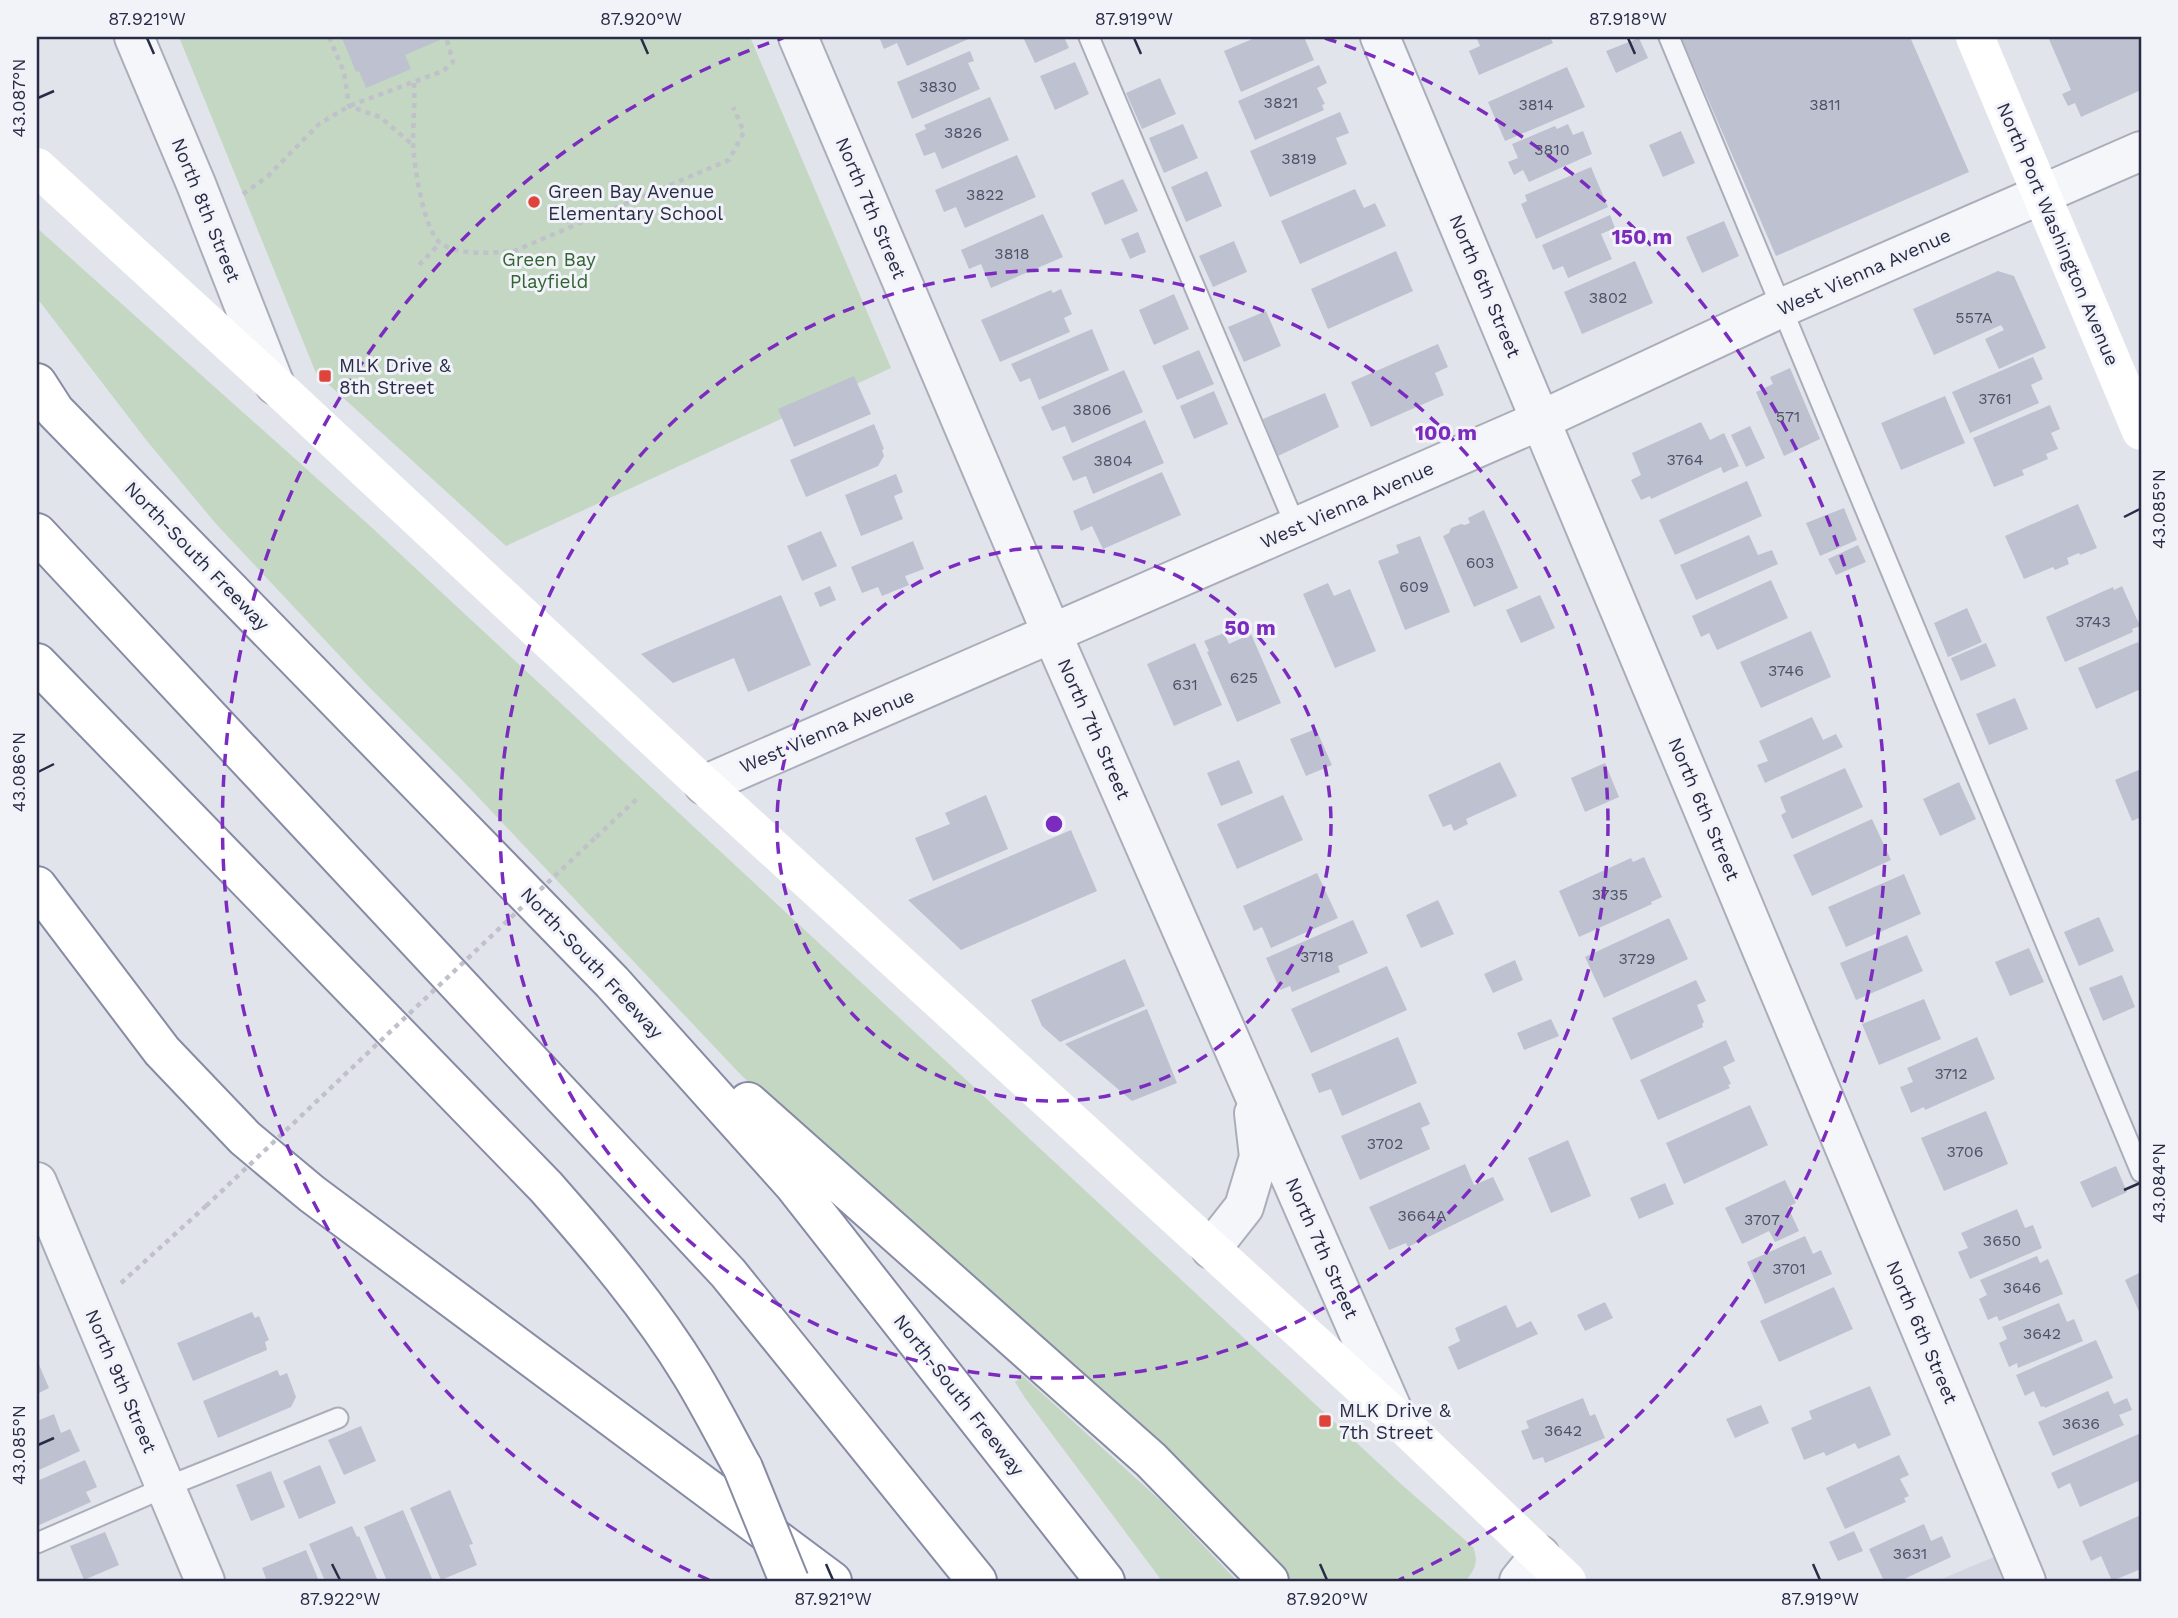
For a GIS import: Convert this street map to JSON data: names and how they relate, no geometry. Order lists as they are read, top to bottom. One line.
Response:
{"streets":{"main road":["North Port Washington Avenue","North-South Freeway"],"street":["North 7th Street","North 8th Street","West Vienna Avenue","North 6th Street","North 9th Street"]},"crossings":[["North 7th Street","West Vienna Avenue"],["North Port Washington Avenue","West Vienna Avenue"],["West Vienna Avenue","North 6th Street"]],"parks":["Green Bay Playfield"],"places":{"other":["Green Bay Avenue Elementary School"],"transit":["MLK Drive & 8th Street","MLK Drive & 7th Street"]},"house_numbers":["3830","3821","3814","3811","3826","3810","3819","3822","3818","3802","557A","3761","3806","571","3764","3804","603","609","3743","3746","625","631","3735","3718","3729","3712","3702","3706","3664A","3707","3650","3701","3646","3642","3636","3642","3631"],"coordinates":["87.921°W","87.920°W","87.919°W","87.918°W","43.087°N","43.085°N","43.086°N","43.084°N","87.922°W"],"rings":["150 m","100 m","50 m"]}
